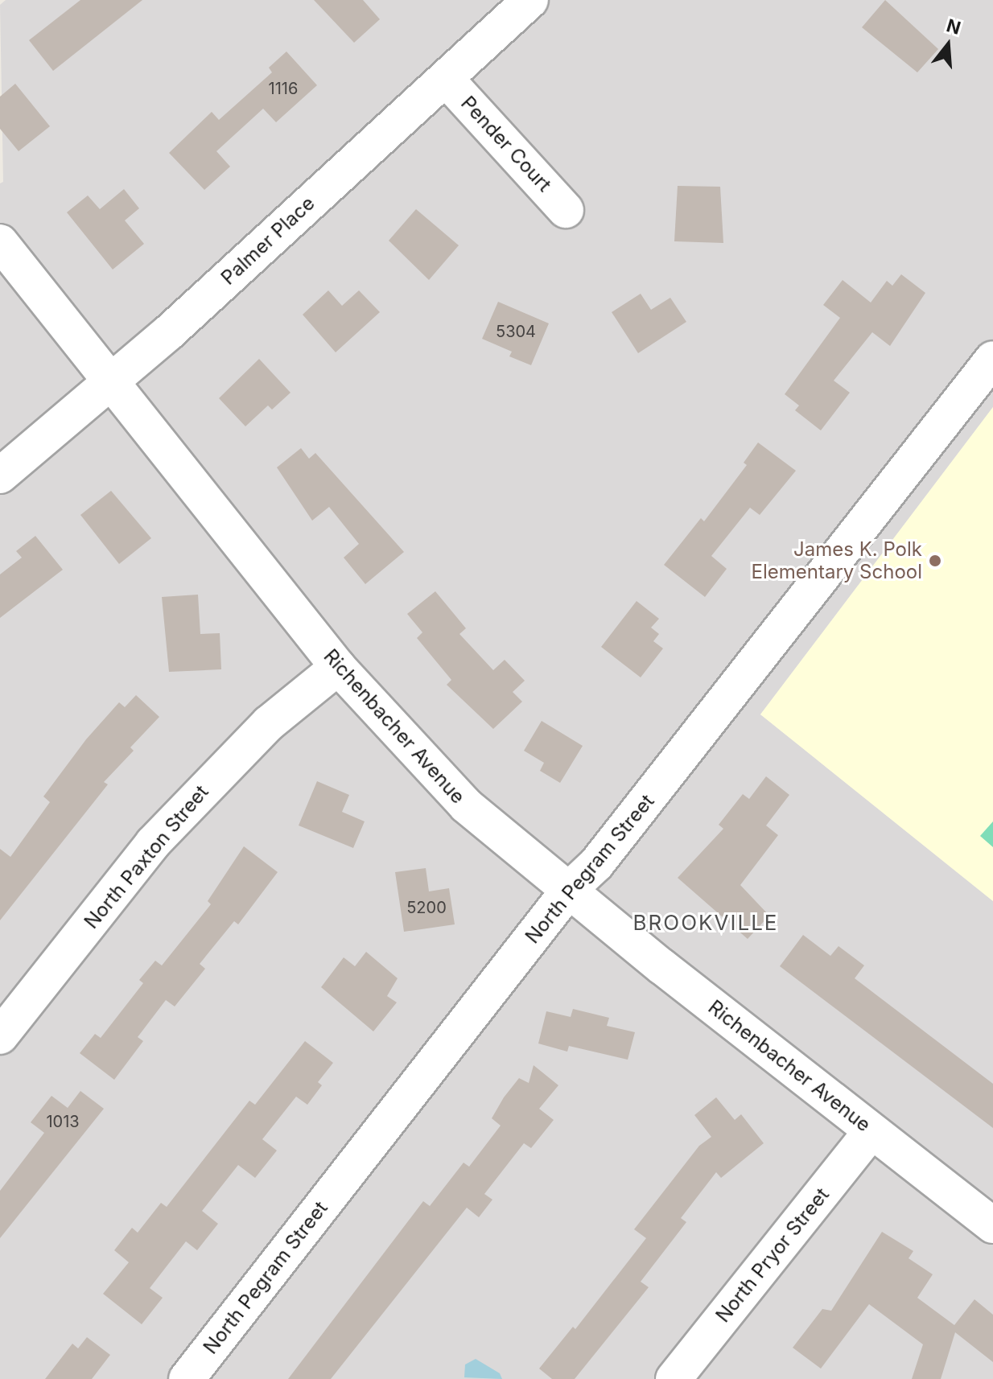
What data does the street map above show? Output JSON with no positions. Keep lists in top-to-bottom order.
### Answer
{
  "streets": {
    "street": [
      "Pender Court",
      "Palmer Place",
      "Richenbacher Avenue",
      "North Paxton Street",
      "North Pegram Street",
      "North Pryor Street"
    ]
  },
  "crossings": [
    ["Pender Court", "Palmer Place"],
    ["Palmer Place", "Richenbacher Avenue"],
    ["Richenbacher Avenue", "North Paxton Street"],
    ["Richenbacher Avenue", "North Pegram Street"],
    ["Richenbacher Avenue", "North Pryor Street"]
  ],
  "districts": ["BROOKVILLE"],
  "places": ["James K. Polk Elementary School"],
  "house_numbers": [
    "1116",
    "5304",
    "5200",
    "1013"
  ],
  "north": "top"
}
